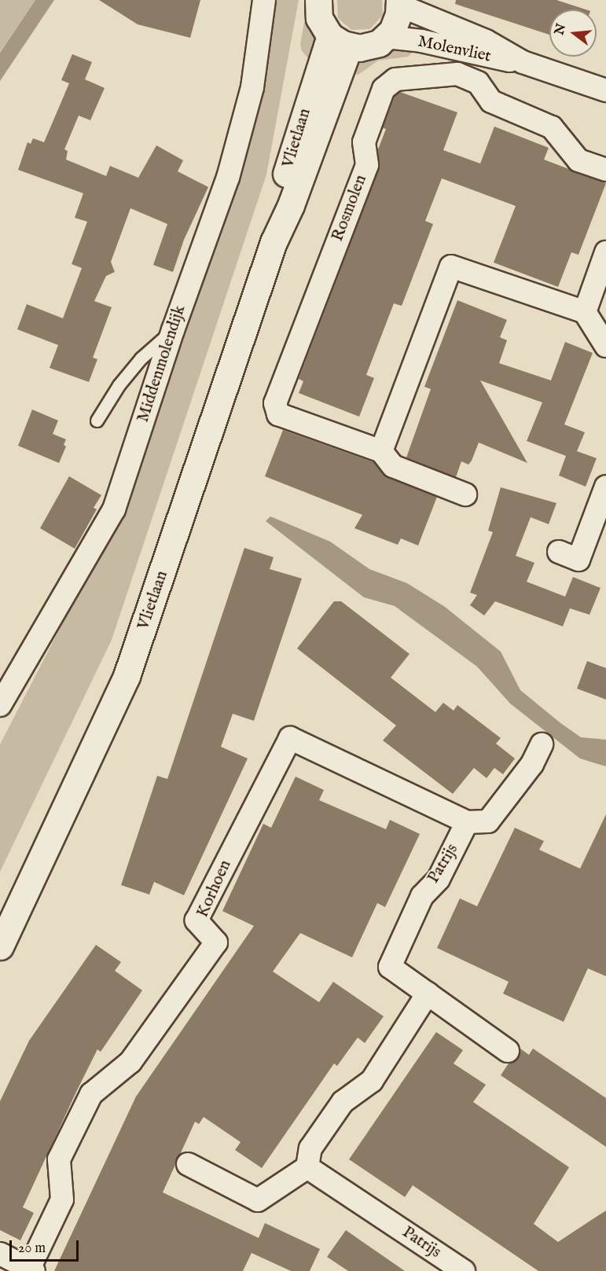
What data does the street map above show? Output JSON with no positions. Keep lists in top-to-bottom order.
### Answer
{
  "streets": {
    "street": [
      "Molenvliet",
      "Vlietlaan",
      "Rosmolen",
      "Middenmolendijk",
      "Patrijs",
      "Korhoen"
    ]
  },
  "crossings": [
    ["Patrijs", "Korhoen"]
  ],
  "scale_bar": "20 m",
  "north": "left"
}
